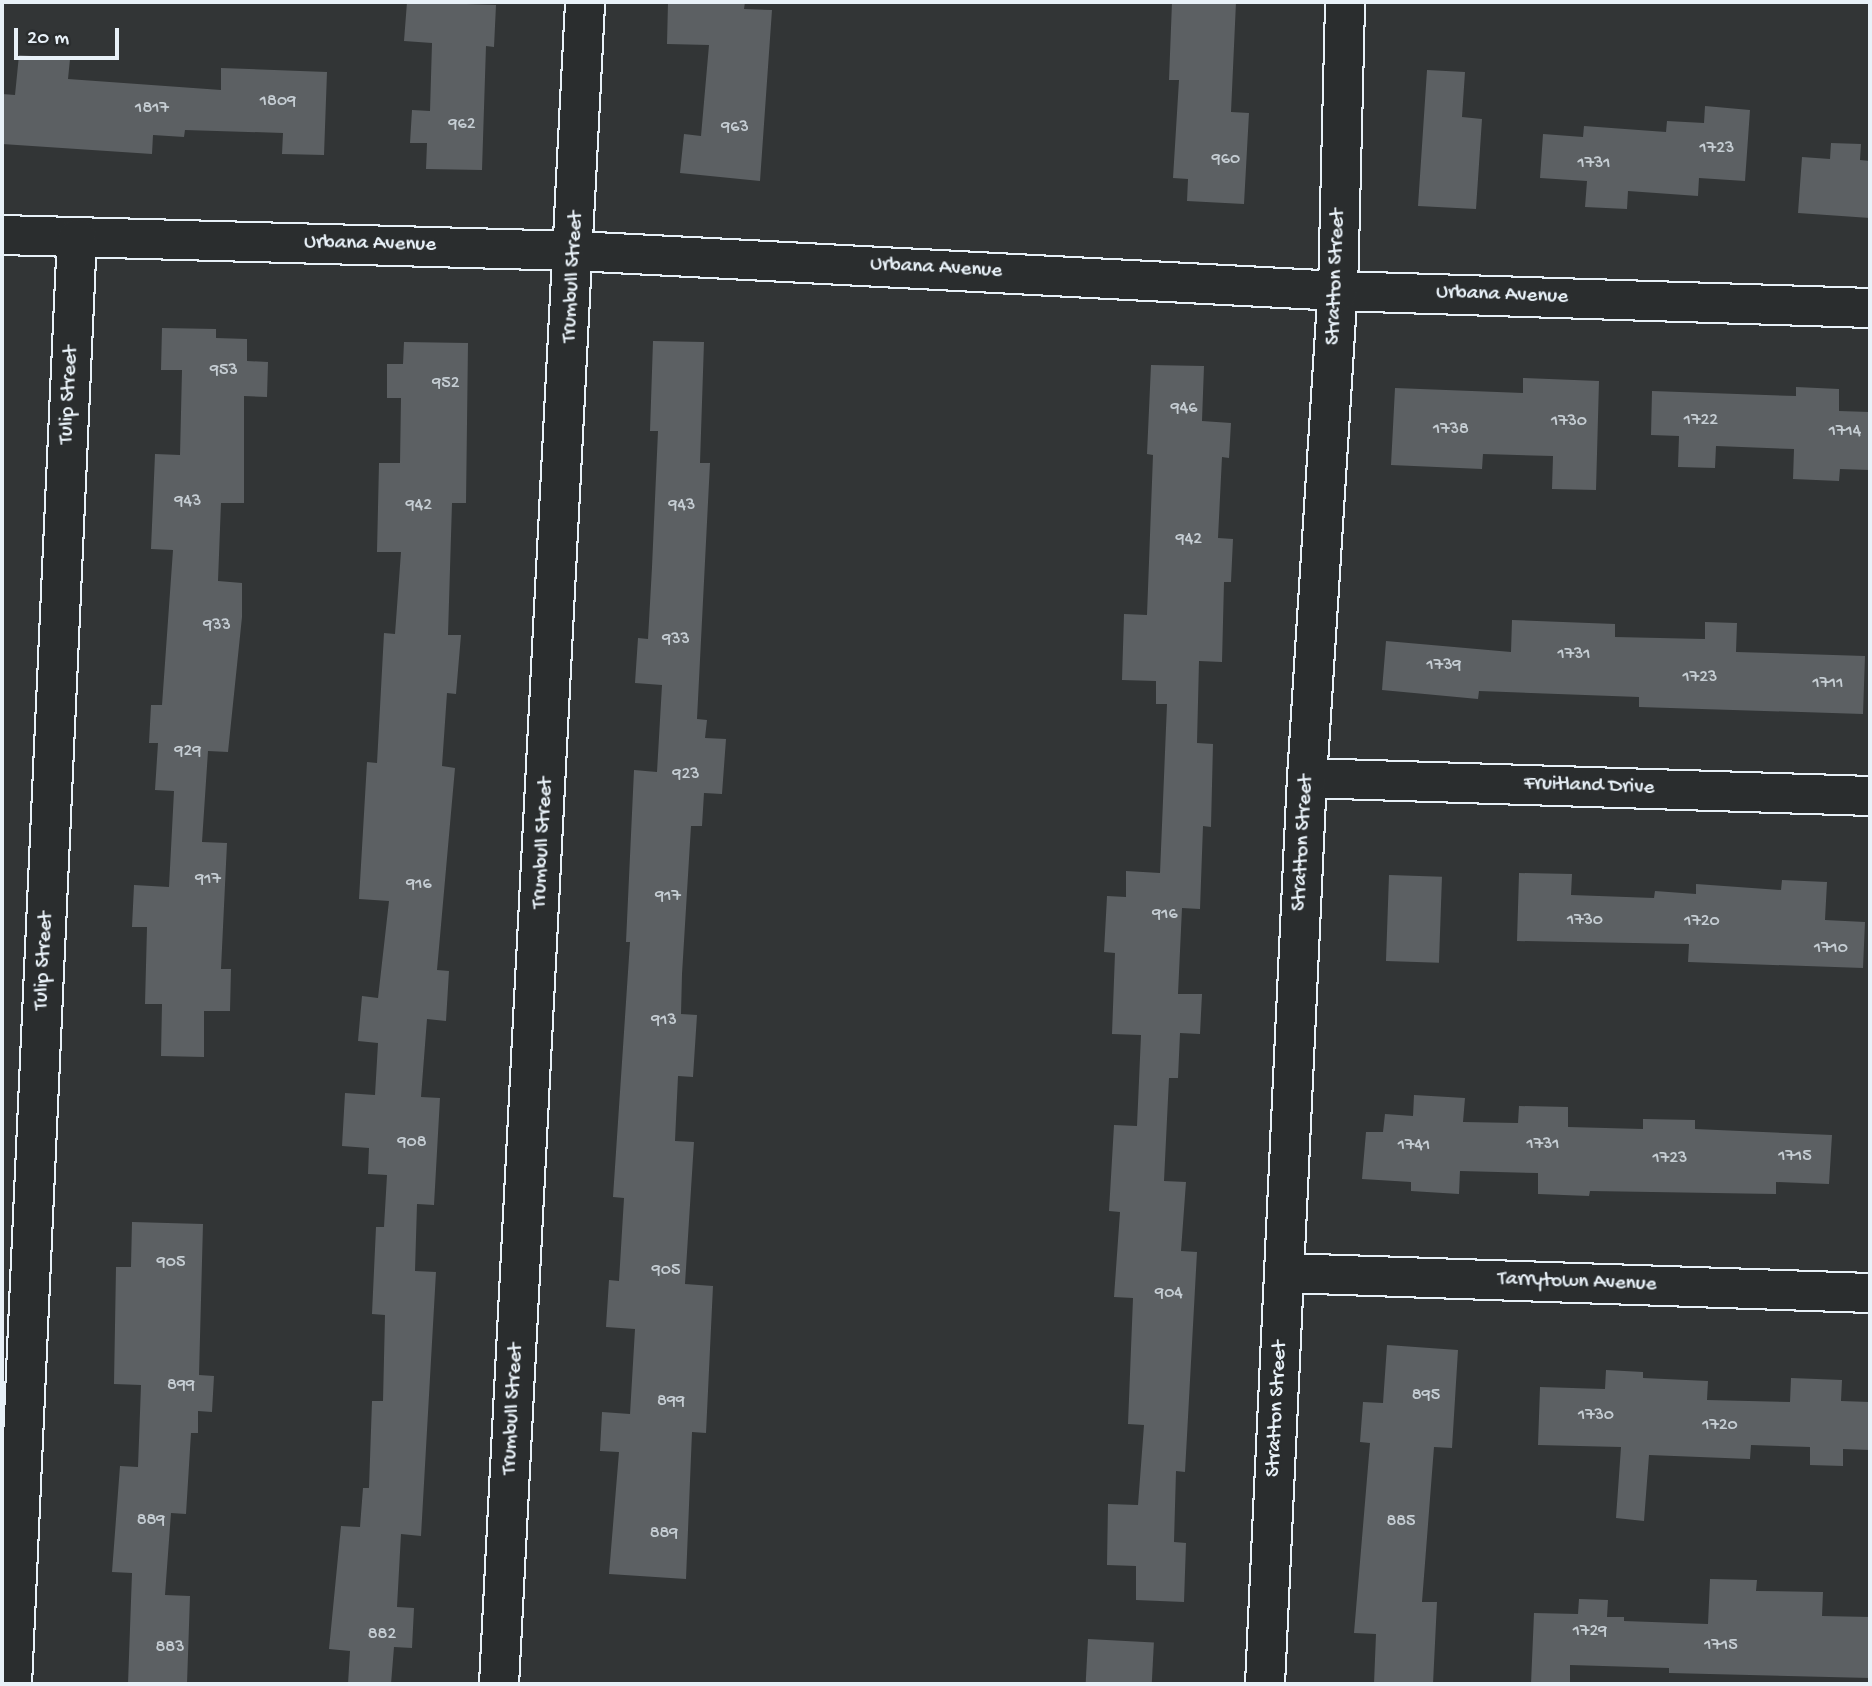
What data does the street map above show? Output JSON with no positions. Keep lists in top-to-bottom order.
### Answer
{
  "streets": {
    "street": [
      "Urbana Avenue",
      "Trumbull Street",
      "Stratton Street",
      "Tulip Street",
      "Fruitland Drive",
      "Tarrytown Avenue"
    ]
  },
  "crossings": [
    ["Urbana Avenue", "Trumbull Street"],
    ["Urbana Avenue", "Stratton Street"],
    ["Urbana Avenue", "Tulip Street"],
    ["Stratton Street", "Fruitland Drive"],
    ["Stratton Street", "Tarrytown Avenue"]
  ],
  "house_numbers": [
    "1809",
    "1817",
    "962",
    "963",
    "1723",
    "960",
    "1731",
    "953",
    "952",
    "946",
    "1722",
    "1730",
    "1738",
    "1714",
    "943",
    "942",
    "943",
    "942",
    "933",
    "933",
    "1731",
    "1739",
    "1723",
    "1711",
    "929",
    "923",
    "917",
    "916",
    "917",
    "916",
    "1730",
    "1720",
    "1710",
    "913",
    "908",
    "1731",
    "1741",
    "1715",
    "1723",
    "905",
    "905",
    "904",
    "899",
    "895",
    "899",
    "1730",
    "1720",
    "889",
    "885",
    "889",
    "1729",
    "882",
    "1715",
    "883"
  ],
  "scale_bar": "20 m"
}
